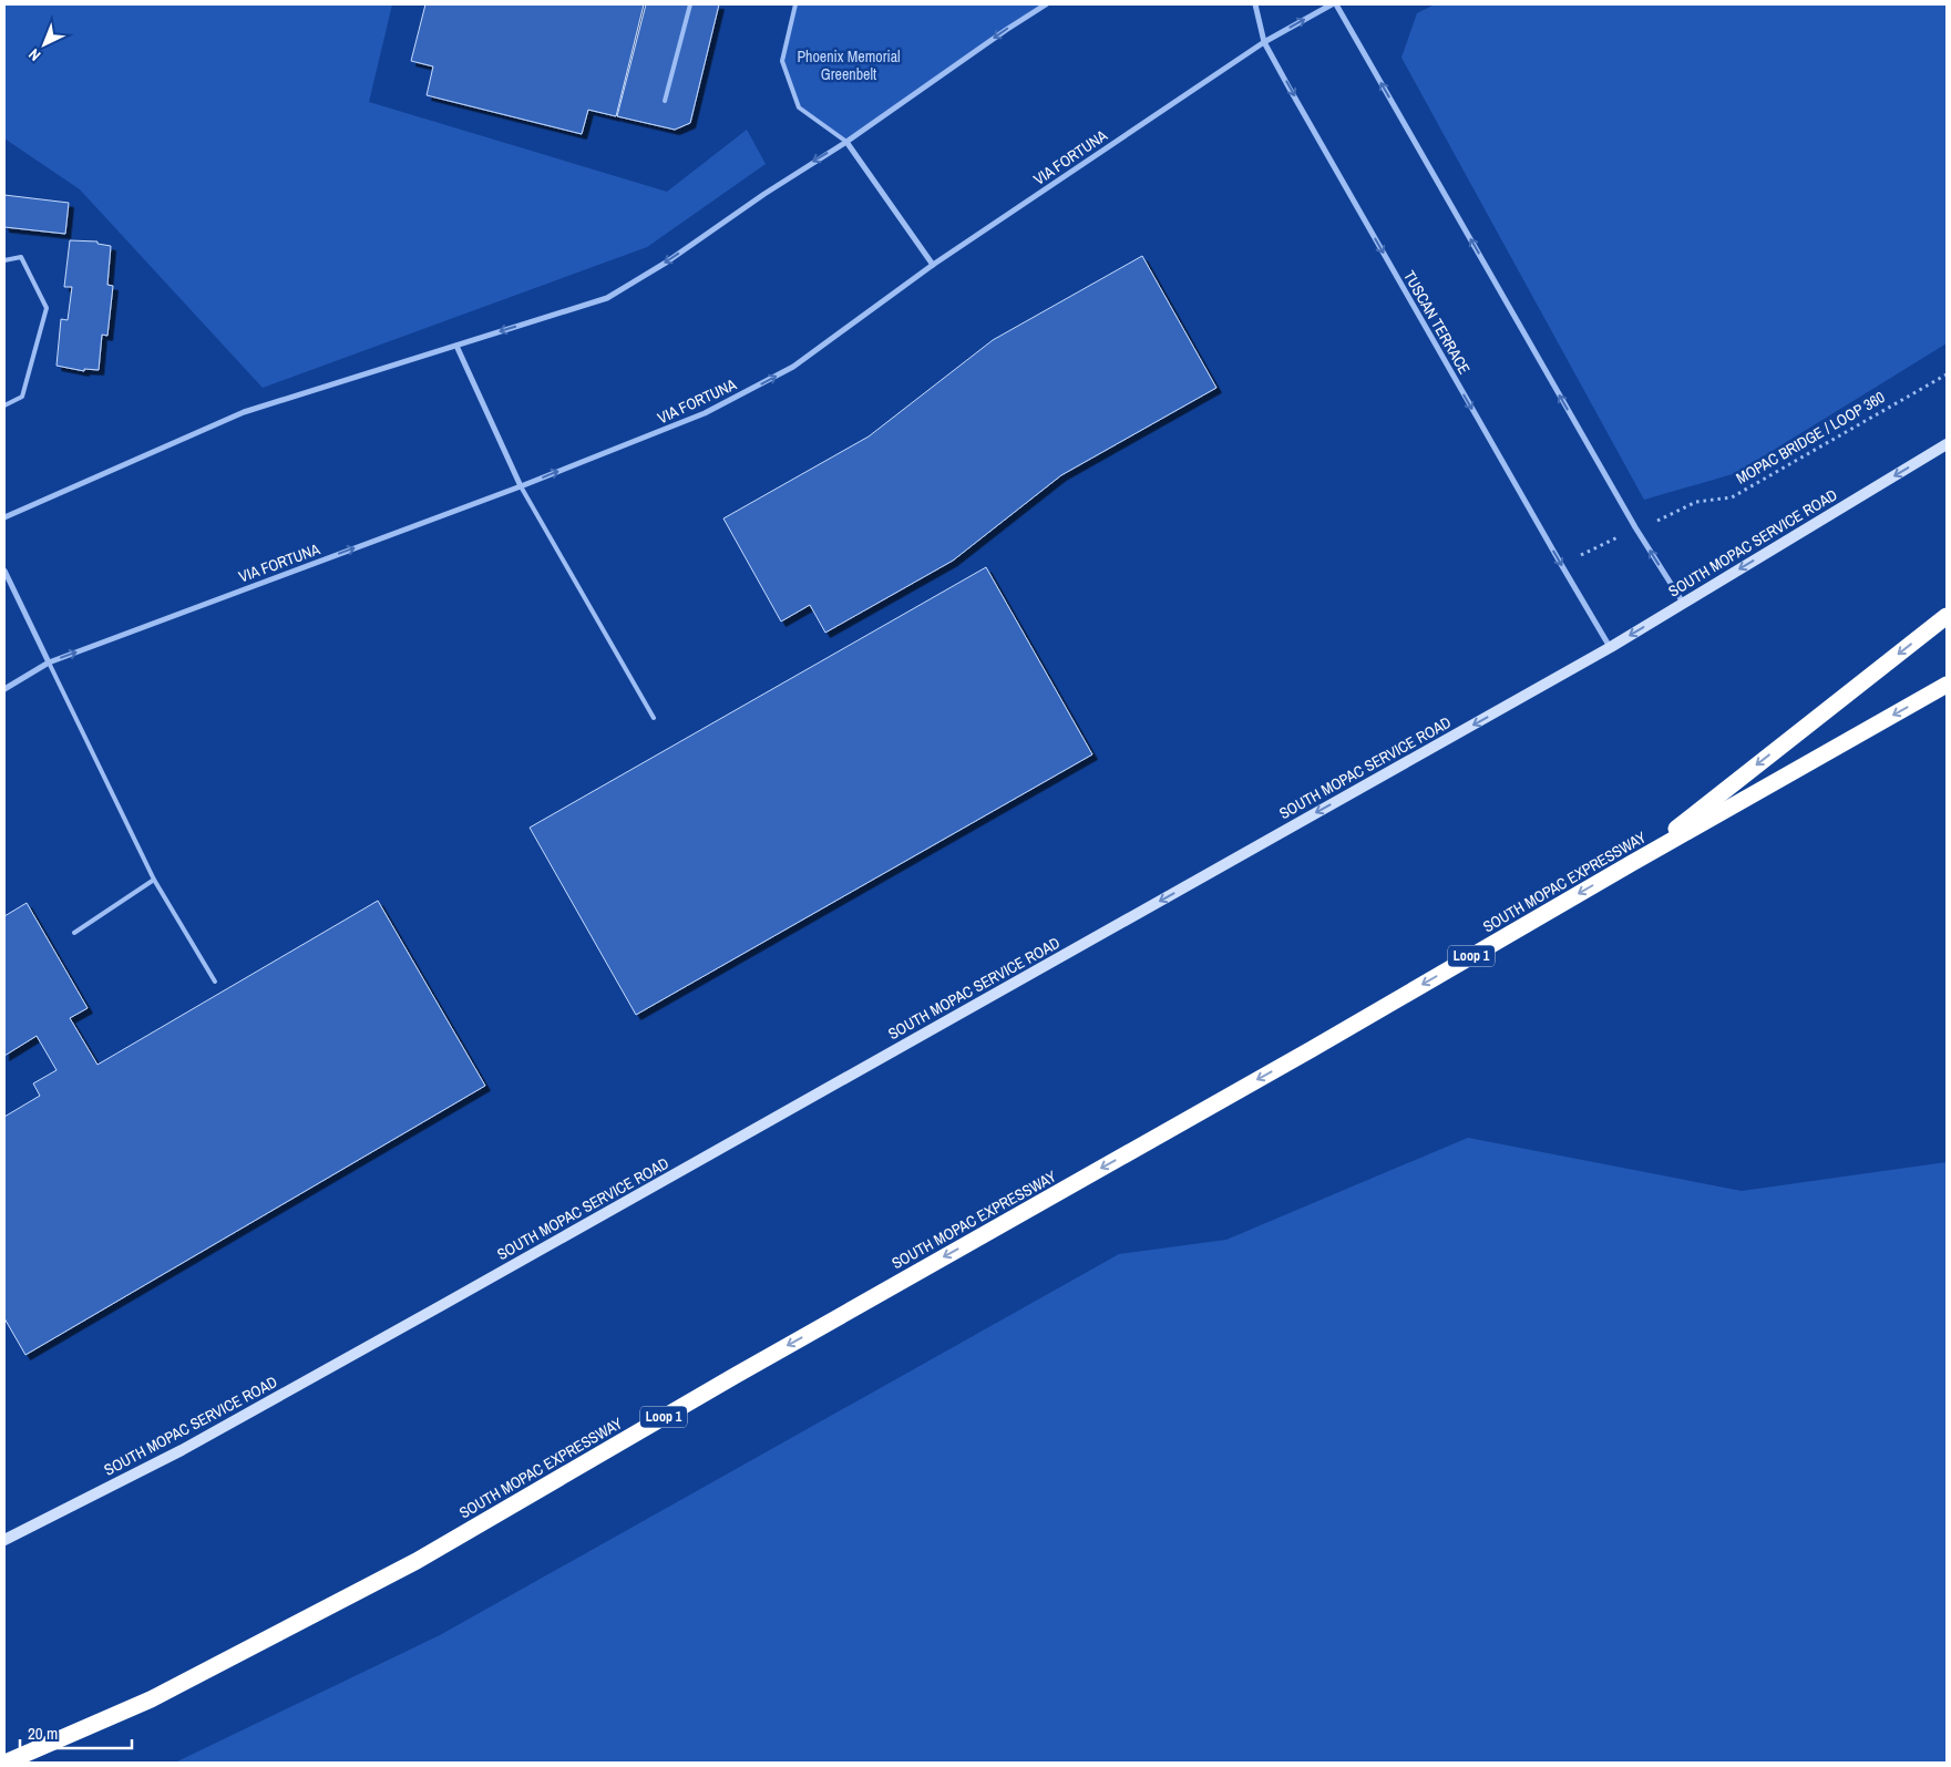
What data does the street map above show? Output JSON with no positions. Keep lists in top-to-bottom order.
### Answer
{
  "streets": {
    "highway": ["SOUTH MOPAC EXPRESSWAY", "Loop 1"],
    "main road": ["SOUTH MOPAC SERVICE ROAD"],
    "street": ["VIA FORTUNA", "TUSCAN TERRACE"],
    "path": ["MOPAC BRIDGE / LOOP 360"]
  },
  "crossings": [
    ["VIA FORTUNA", "TUSCAN TERRACE"],
    ["TUSCAN TERRACE", "SOUTH MOPAC SERVICE ROAD"]
  ],
  "one_way": [
    "VIA FORTUNA",
    "TUSCAN TERRACE",
    "SOUTH MOPAC SERVICE ROAD",
    "SOUTH MOPAC EXPRESSWAY"
  ],
  "parks": ["Phoenix Memorial Greenbelt"],
  "scale_bar": "20 m",
  "north": "bottom left"
}
